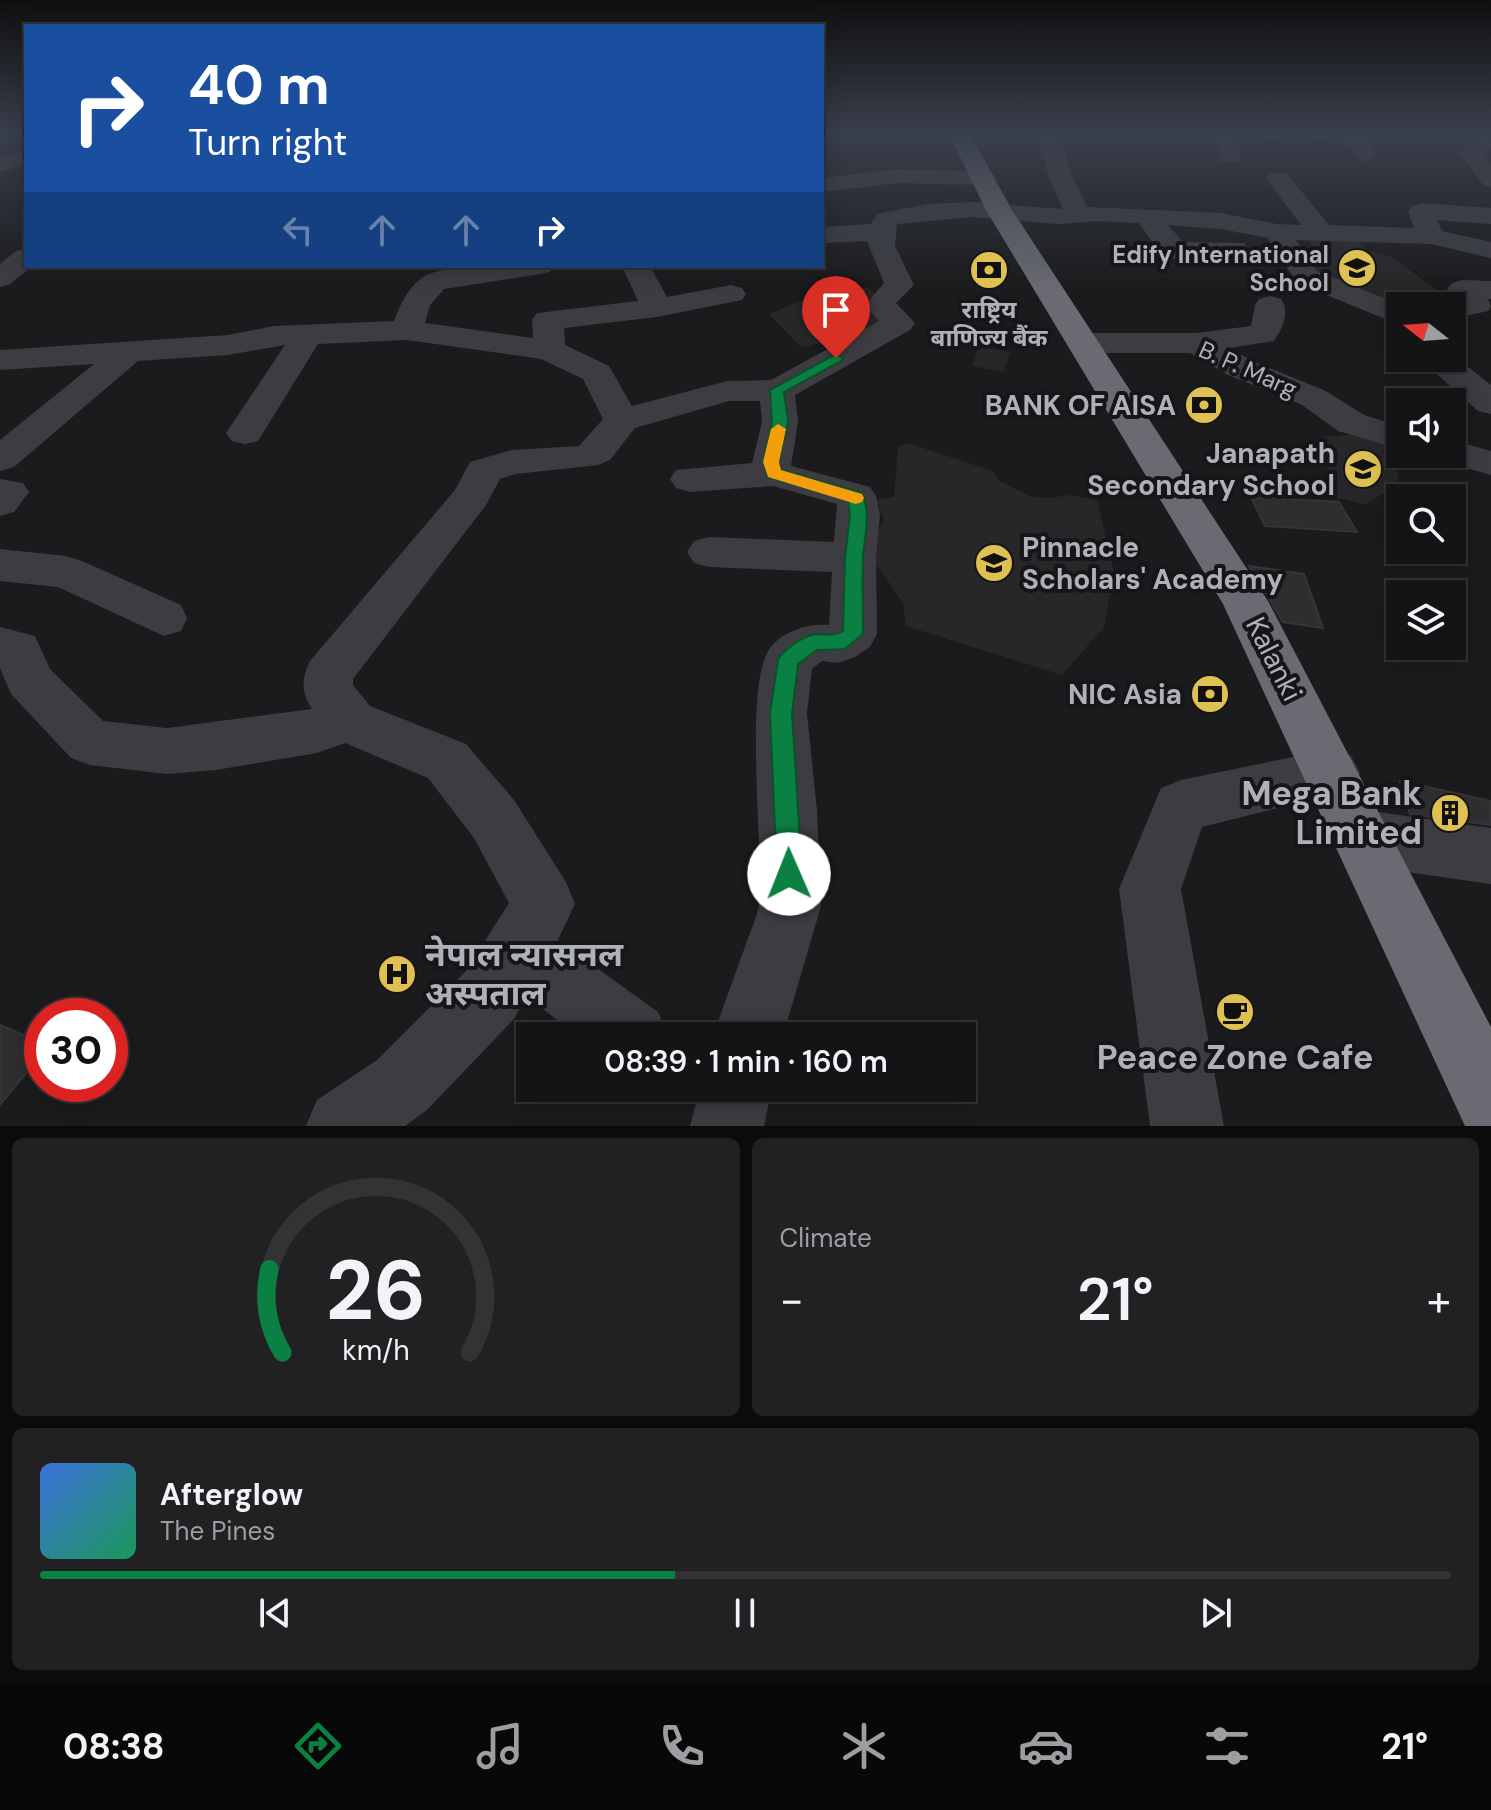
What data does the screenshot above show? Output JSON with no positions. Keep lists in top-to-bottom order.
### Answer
{
  "streets": {
    "highway": ["Kalanki"],
    "street": ["B. P. Marg"]
  },
  "crossings": [
    ["B. P. Marg", "Kalanki"]
  ],
  "places": {
    "school or university": ["Edify International School", "Janapath Secondary School", "Pinnacle Scholars' Academy"],
    "bank": ["राष्ट्रिय बाणिज्य बैंक", "BANK OF AISA", "NIC Asia"],
    "building": ["Mega Bank Limited"],
    "hospital": ["नेपाल न्यासनल अस्पताल"],
    "cafe": ["Peace Zone Cafe"]
  },
  "north": "left",
  "page": {
    "turn": ["40 m", "Turn right"],
    "limit": "30",
    "trip": "08:39 · 1 min · 160 m",
    "tile": "Climate",
    "heat": ["−", "21°", "+"],
    "song": ["Afterglow", "The Pines"],
    "tabs": ["08:38", "21°"],
    "gauge": ["26", "km/h"]
  }
}
